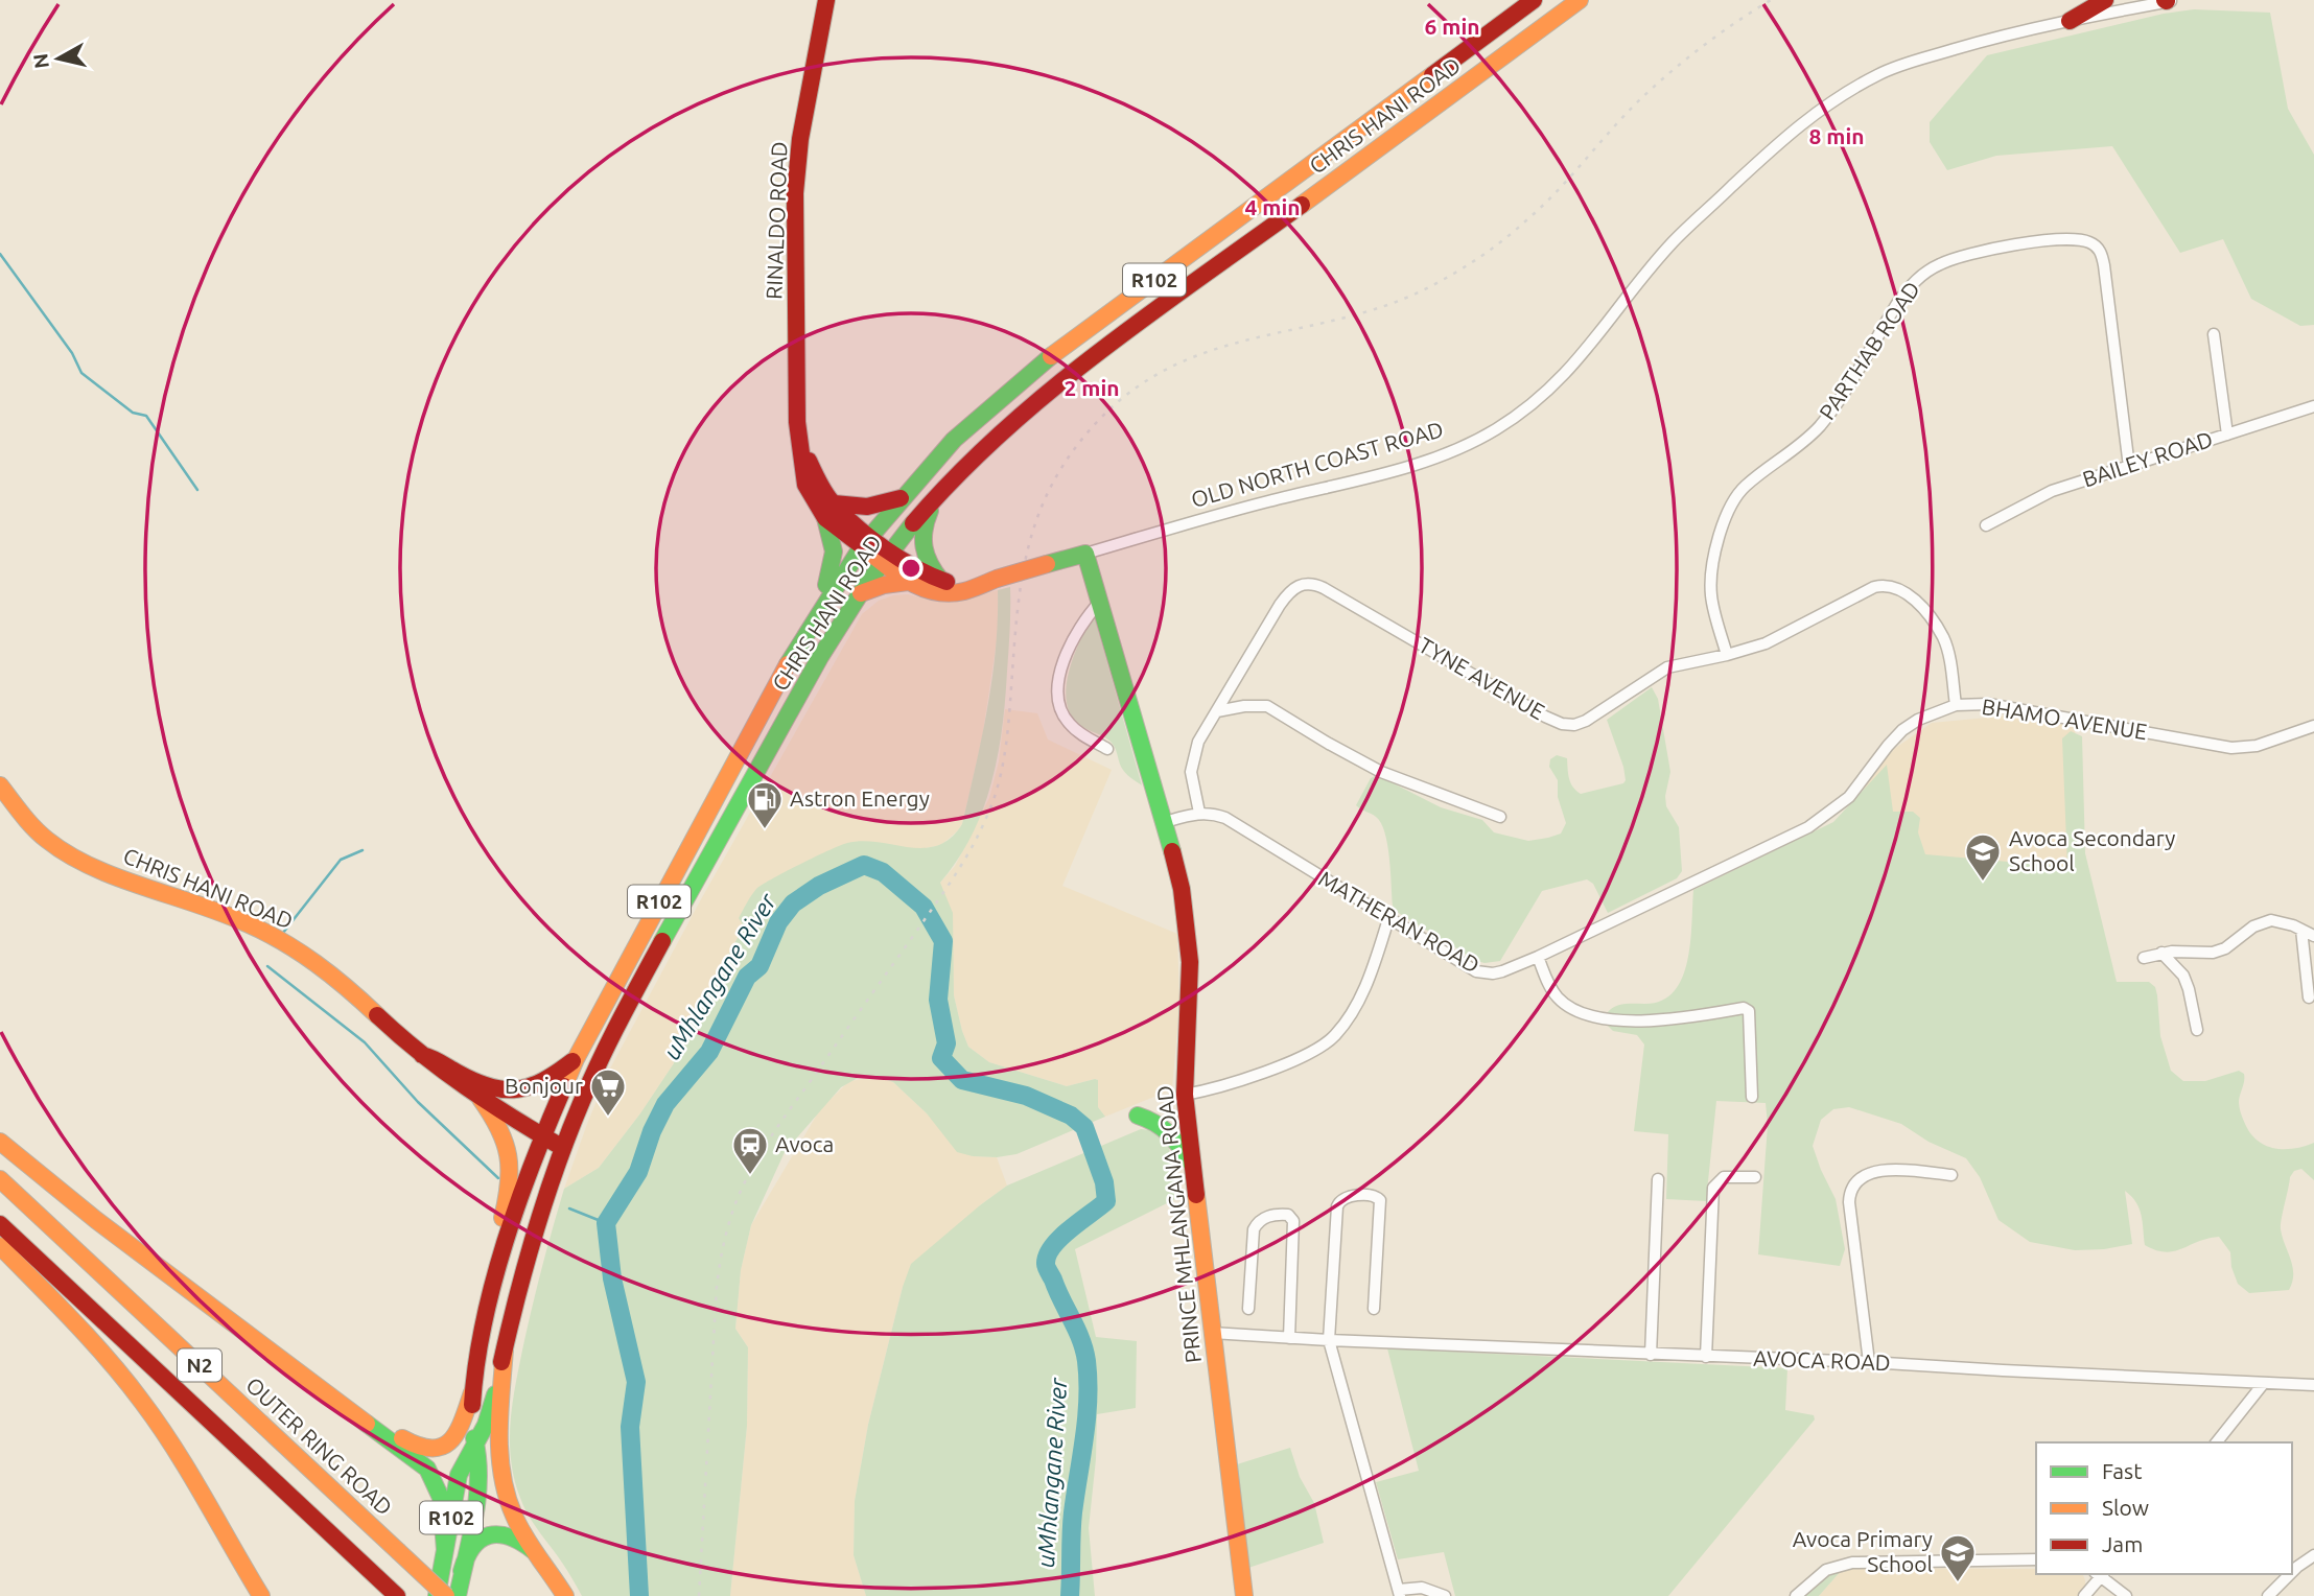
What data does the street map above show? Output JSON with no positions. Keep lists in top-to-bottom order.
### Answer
{
  "streets": {
    "main road": [
      "CHRIS HANI ROAD",
      "RINALDO ROAD",
      "R102",
      "OLD NORTH COAST ROAD",
      "PRINCE MHLANGANA ROAD",
      "N2",
      "OUTER RING ROAD"
    ],
    "street": [
      "PARTHAB ROAD",
      "BAILEY ROAD",
      "TYNE AVENUE",
      "BHAMO AVENUE",
      "MATHERAN ROAD",
      "AVOCA ROAD"
    ]
  },
  "crossings": [
    ["CHRIS HANI ROAD", "RINALDO ROAD"],
    ["CHRIS HANI ROAD", "R102"],
    ["CHRIS HANI ROAD", "OLD NORTH COAST ROAD"],
    ["RINALDO ROAD", "OLD NORTH COAST ROAD"],
    ["PARTHAB ROAD", "BAILEY ROAD"],
    ["PARTHAB ROAD", "TYNE AVENUE"],
    ["OLD NORTH COAST ROAD", "PRINCE MHLANGANA ROAD"],
    ["TYNE AVENUE", "BHAMO AVENUE"],
    ["TYNE AVENUE", "MATHERAN ROAD"],
    ["BHAMO AVENUE", "MATHERAN ROAD"],
    ["PRINCE MHLANGANA ROAD", "AVOCA ROAD"]
  ],
  "water": ["uMhlangane River"],
  "places": {
    "fuel station": ["Astron Energy"],
    "school or university": ["Avoca Secondary School", "Avoca Primary School"],
    "supermarket": ["Bonjour"],
    "station": ["Avoca"]
  },
  "legend": ["Fast", "Slow", "Jam"],
  "north": "left",
  "rings": [
    "6 min",
    "8 min",
    "4 min",
    "2 min"
  ]
}
